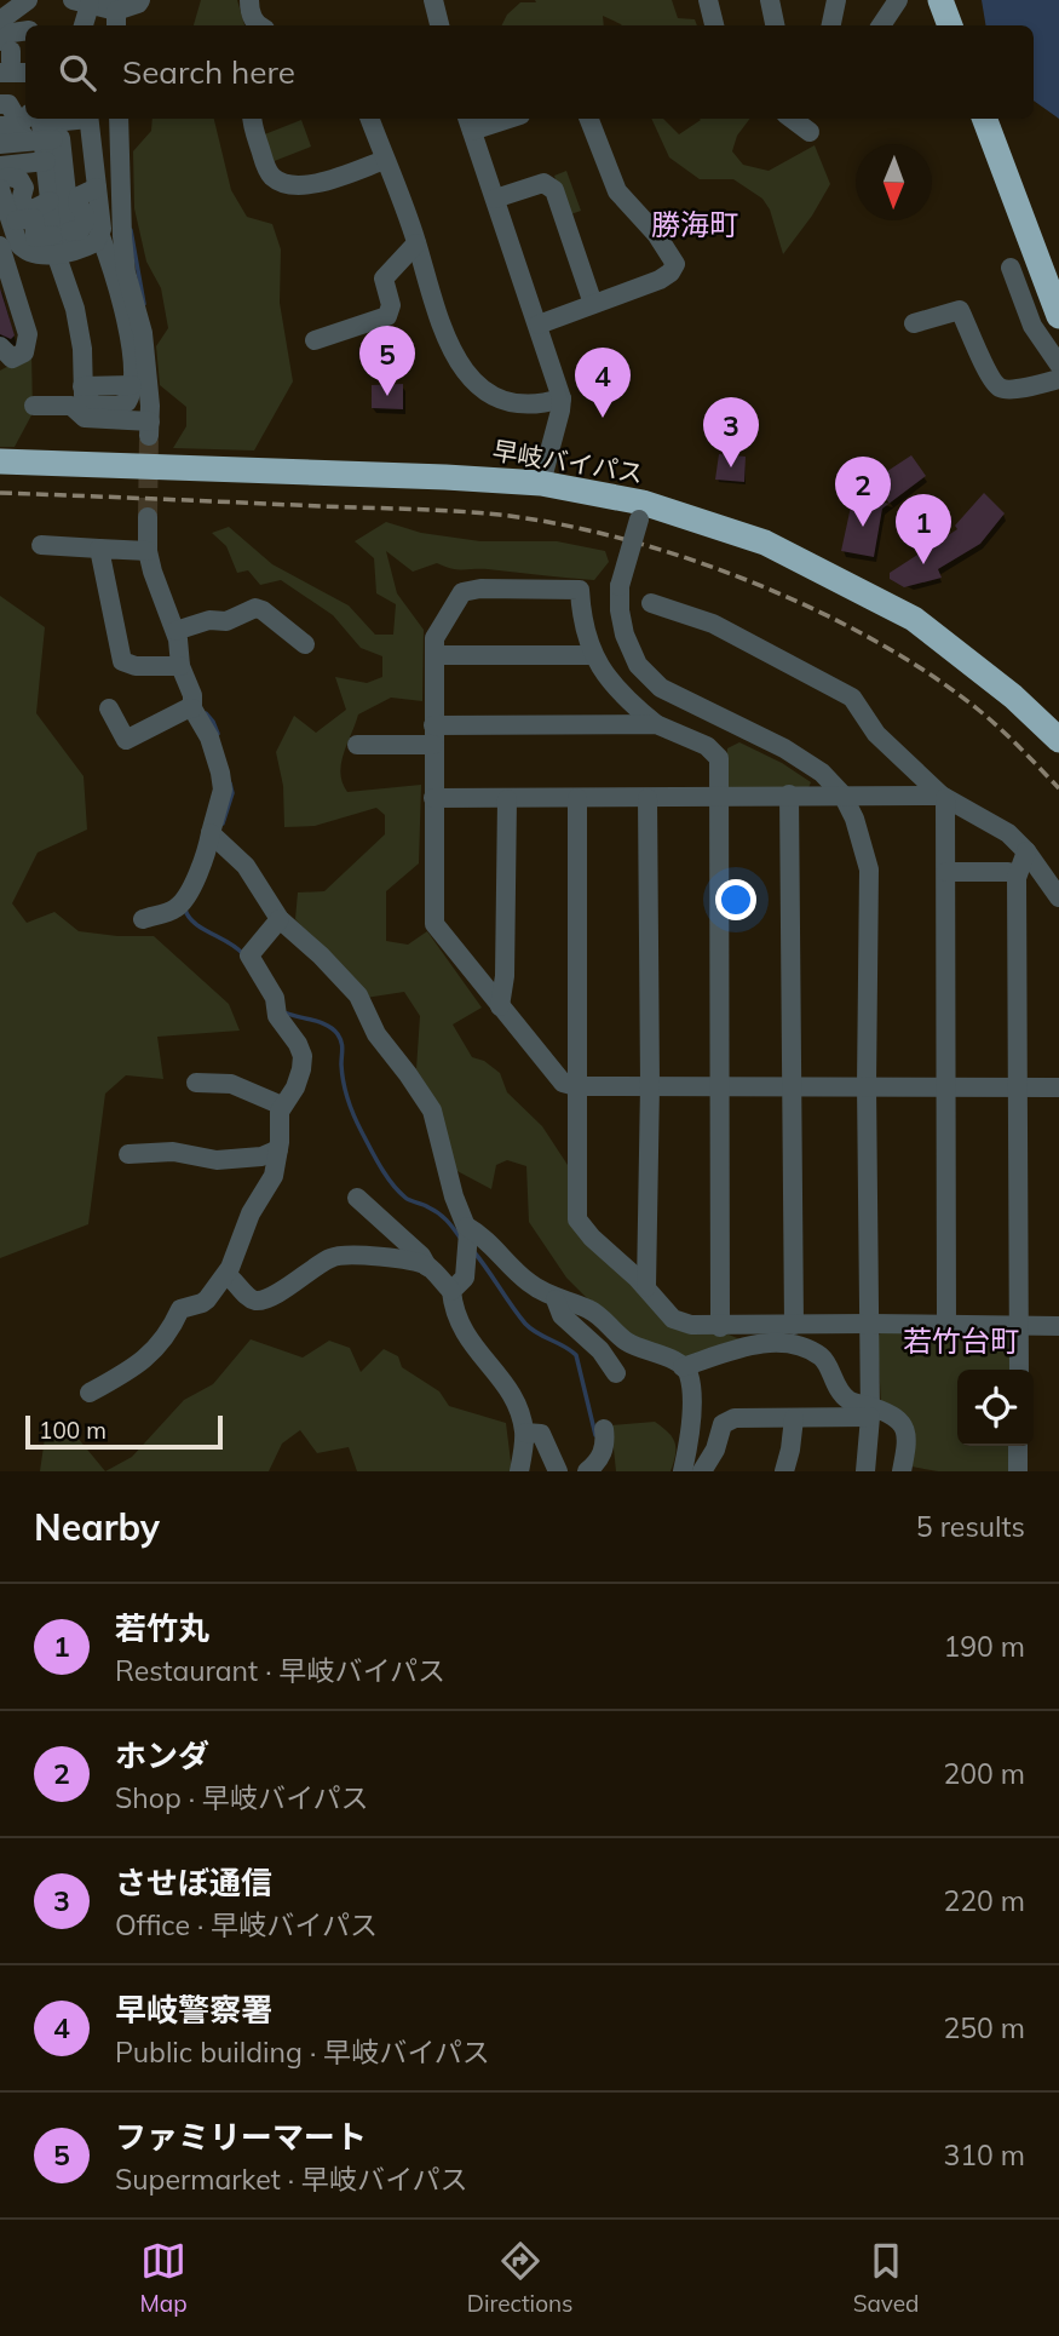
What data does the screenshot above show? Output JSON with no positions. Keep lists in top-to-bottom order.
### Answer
{
  "streets": {
    "highway": ["早岐バイパス"]
  },
  "districts": ["勝海町", "若竹台町"],
  "scale_bar": "100 m",
  "north": "bottom",
  "page": {
    "search": "Search here",
    "pins": [
      "5",
      "4",
      "3",
      "2",
      "1"
    ],
    "scale": "100 m",
    "heading": ["Nearby", "5 results"],
    "list": [
      {
        "mark": "1",
        "name": "若竹丸",
        "note": "Restaurant · 早岐バイパス",
        "value": "190 m"
      },
      {
        "mark": "2",
        "name": "ホンダ",
        "note": "Shop · 早岐バイパス",
        "value": "200 m"
      },
      {
        "mark": "3",
        "name": "させぼ通信",
        "note": "Office · 早岐バイパス",
        "value": "220 m"
      },
      {
        "mark": "4",
        "name": "早岐警察署",
        "note": "Public building · 早岐バイパス",
        "value": "250 m"
      },
      {
        "mark": "5",
        "name": "ファミリーマート",
        "note": "Supermarket · 早岐バイパス",
        "value": "310 m"
      }
    ],
    "nav": ["Map", "Directions", "Saved"]
  }
}
